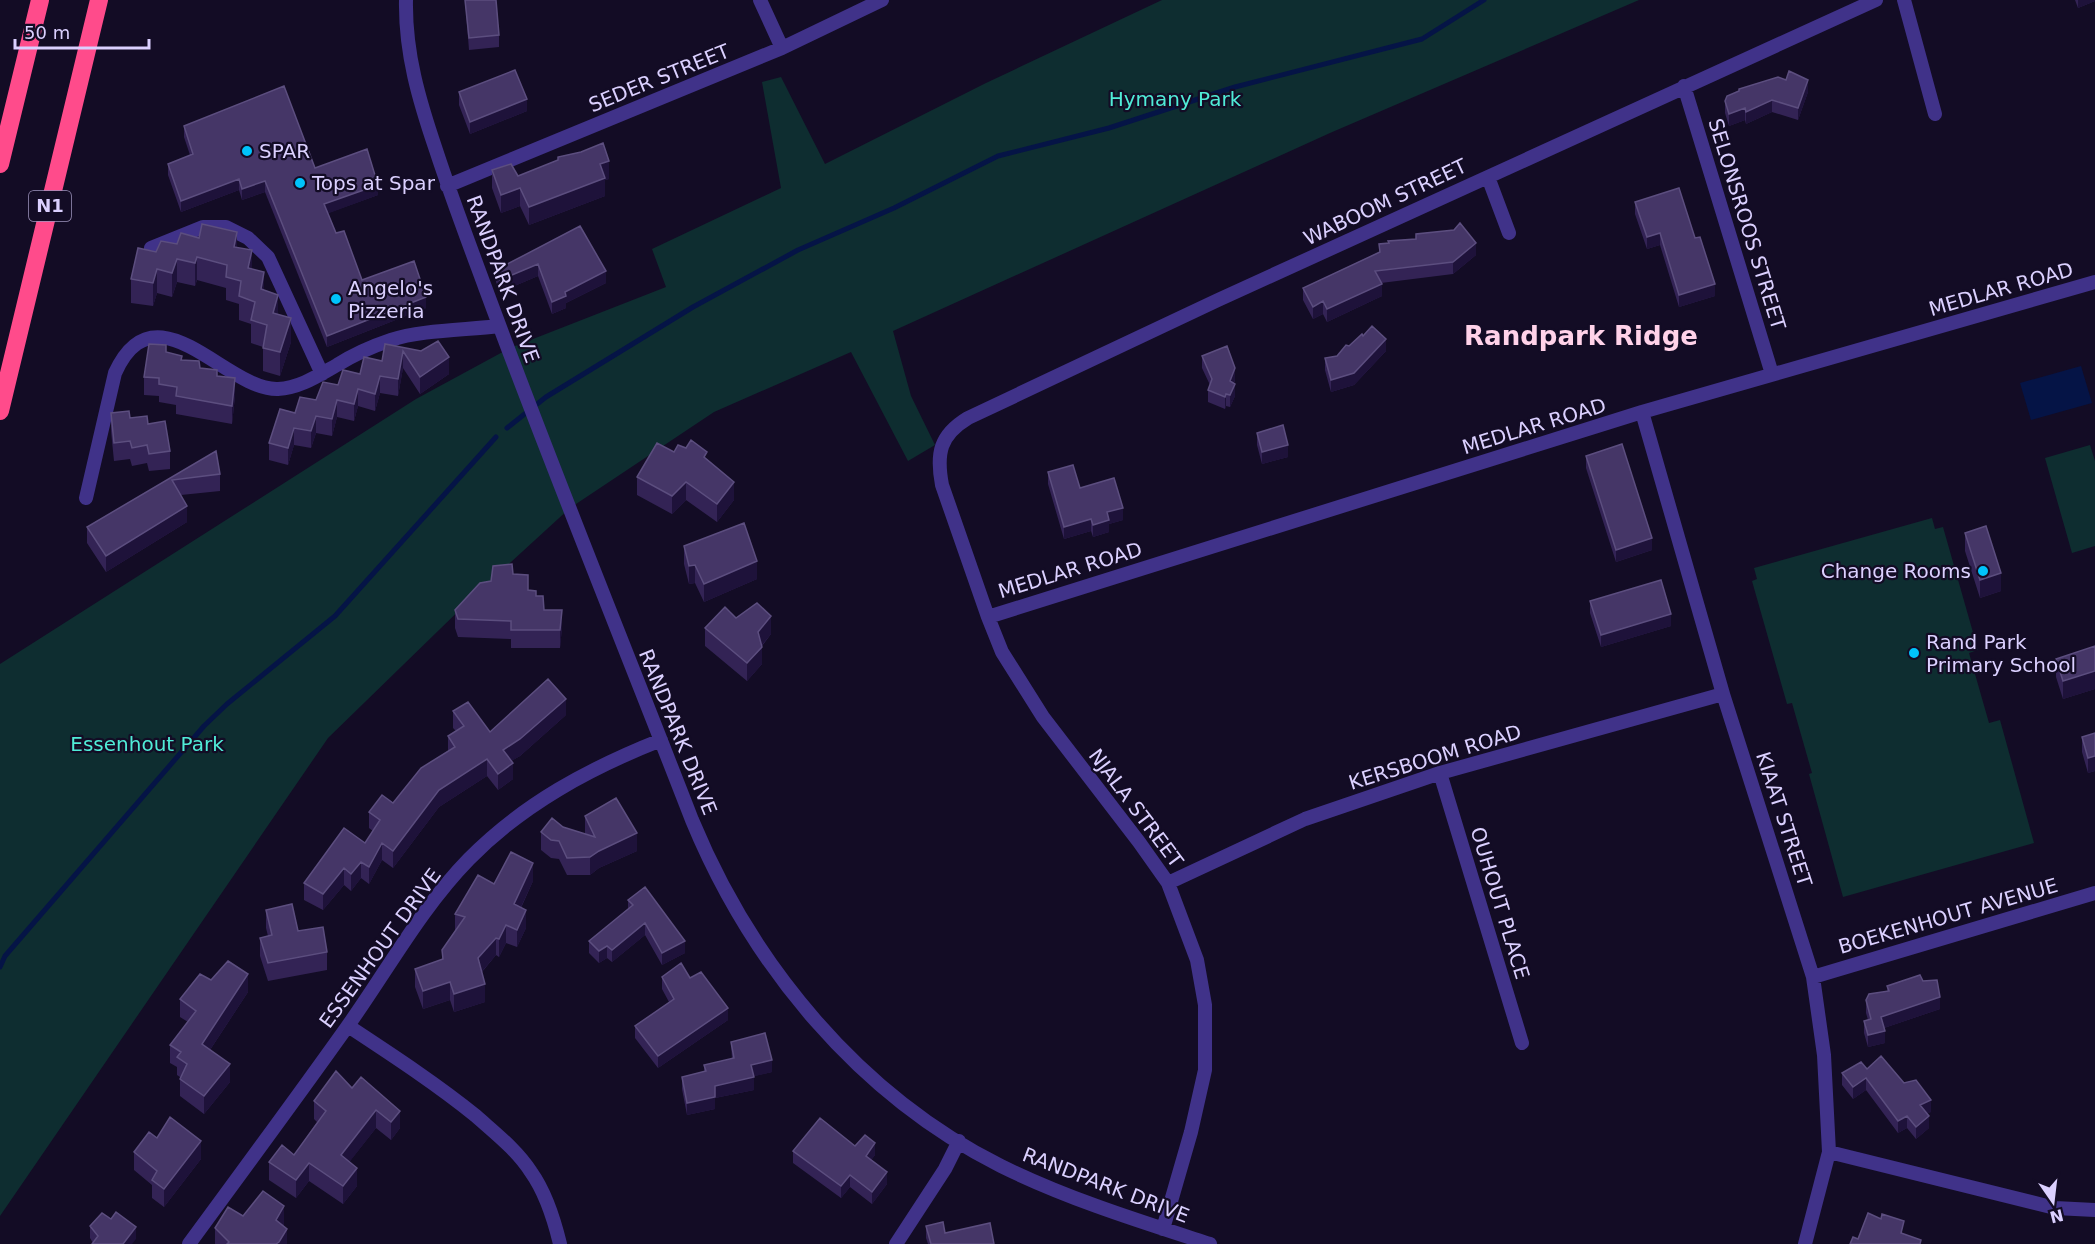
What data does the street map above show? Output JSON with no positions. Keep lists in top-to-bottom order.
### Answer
{
  "streets": {
    "highway": ["N1"],
    "street": [
      "SEDER STREET",
      "WABOOM STREET",
      "SELONSROOS STREET",
      "RANDPARK DRIVE",
      "MEDLAR ROAD",
      "KERSBOOM ROAD",
      "NJALA STREET",
      "KIAAT STREET",
      "OUHOUT PLACE",
      "BOEKENHOUT AVENUE",
      "ESSENHOUT DRIVE"
    ]
  },
  "crossings": [
    ["SEDER STREET", "RANDPARK DRIVE"],
    ["WABOOM STREET", "SELONSROOS STREET"],
    ["WABOOM STREET", "NJALA STREET"],
    ["SELONSROOS STREET", "MEDLAR ROAD"],
    ["RANDPARK DRIVE", "NJALA STREET"],
    ["RANDPARK DRIVE", "ESSENHOUT DRIVE"],
    ["MEDLAR ROAD", "NJALA STREET"],
    ["MEDLAR ROAD", "KIAAT STREET"],
    ["KERSBOOM ROAD", "NJALA STREET"],
    ["KERSBOOM ROAD", "KIAAT STREET"],
    ["KERSBOOM ROAD", "OUHOUT PLACE"],
    ["KIAAT STREET", "BOEKENHOUT AVENUE"]
  ],
  "districts": ["Randpark Ridge"],
  "parks": ["Hymany Park", "Essenhout Park"],
  "places": [
    "SPAR",
    "Tops at Spar",
    "Angelo's Pizzeria",
    "Change Rooms",
    "Rand Park Primary School"
  ],
  "scale_bar": "50 m",
  "north": "bottom"
}
